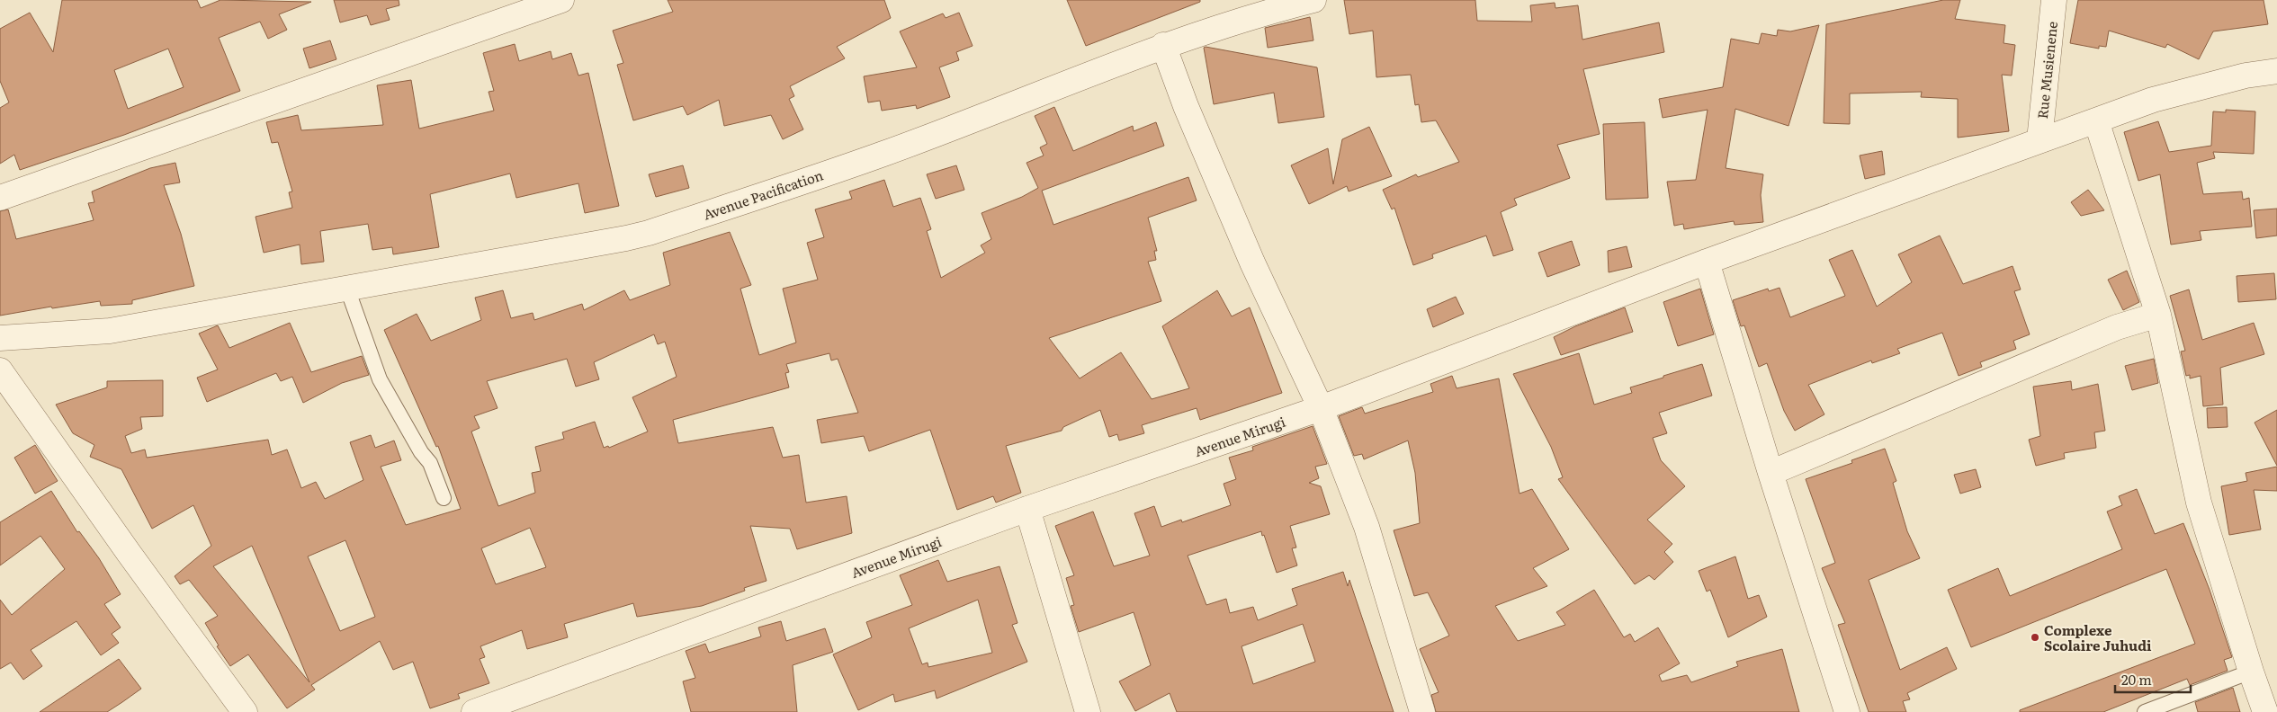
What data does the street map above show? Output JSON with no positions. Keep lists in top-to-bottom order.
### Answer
{
  "streets": {
    "street": ["Rue Musienene", "Avenue Pacification", "Avenue Mirugi"]
  },
  "crossings": [
    ["Rue Musienene", "Avenue Mirugi"]
  ],
  "places": ["Complexe Scolaire Juhudi"],
  "scale_bar": "20 m"
}
